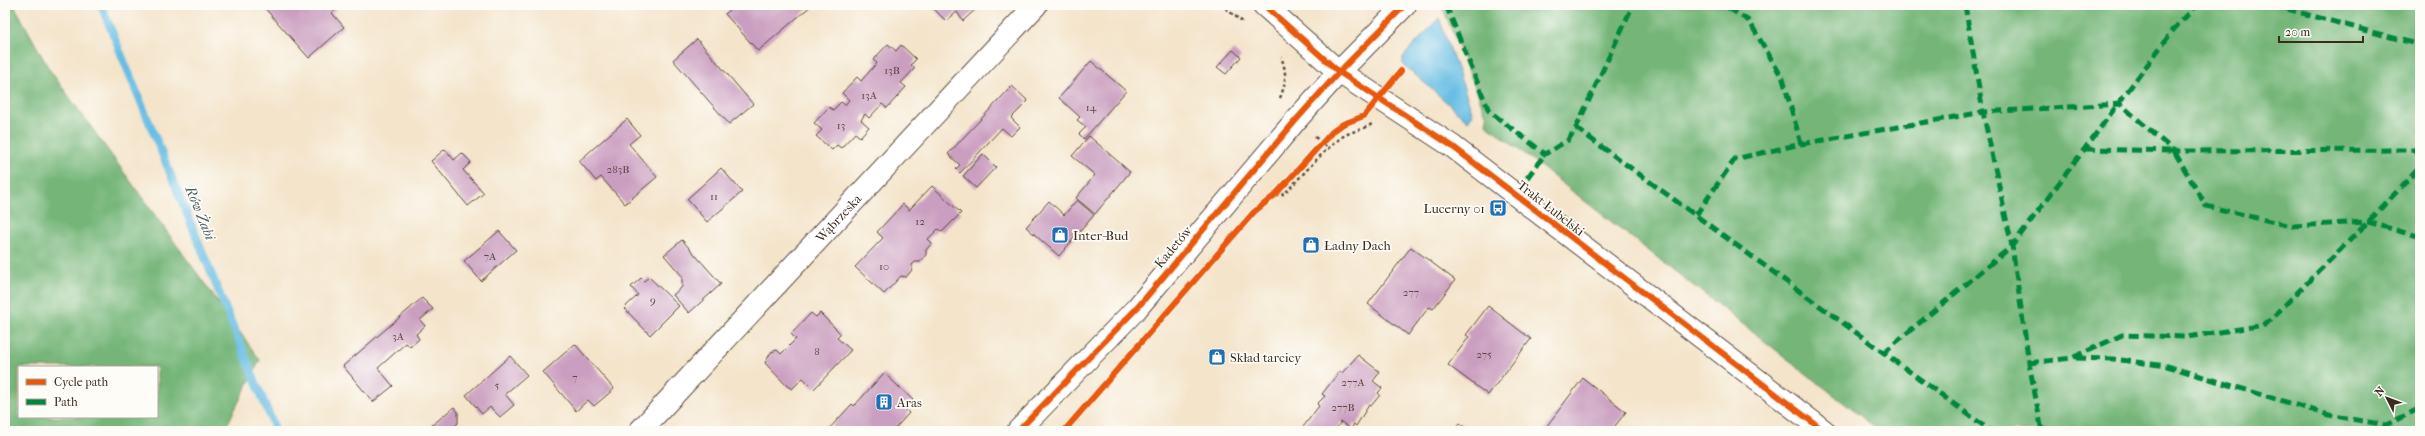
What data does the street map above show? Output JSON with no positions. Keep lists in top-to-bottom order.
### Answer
{
  "streets": {
    "street": ["Trakt Lubelski", "Wąbrzeska", "Kadetów"]
  },
  "crossings": [
    ["Trakt Lubelski", "Kadetów"]
  ],
  "water": ["Rów Żabi"],
  "places": {
    "bus stop": ["Lucerny 01"],
    "shop": ["Inter-Bud", "Ładny Dach", "Skład tarcicy"],
    "building": ["Aras"]
  },
  "house_numbers": [
    "13B",
    "13A",
    "14",
    "13",
    "283B",
    "11",
    "12",
    "7A",
    "10",
    "277",
    "9",
    "3A",
    "8",
    "275",
    "7",
    "277A",
    "5",
    "277B"
  ],
  "legend": ["Cycle path", "Path"],
  "scale_bar": "20 m",
  "north": "top left"
}
